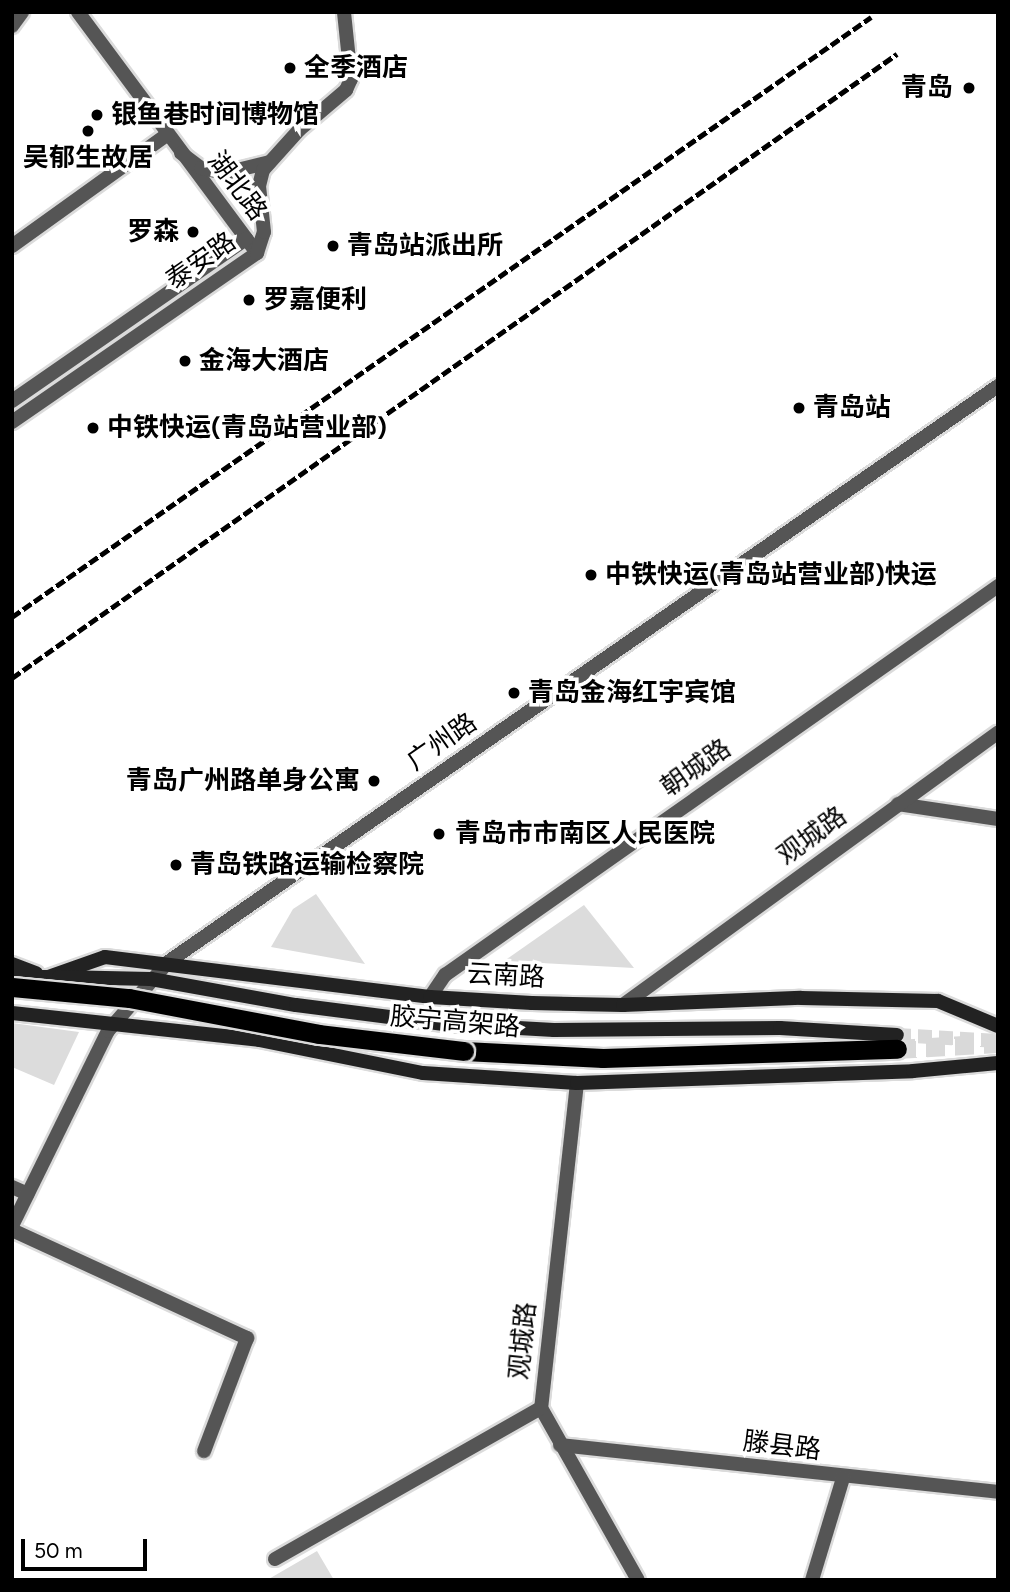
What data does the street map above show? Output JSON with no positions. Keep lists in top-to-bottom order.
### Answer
{
  "streets": {
    "highway": ["胶宁高架路"],
    "main road": ["云南路"],
    "street": [
      "湖北路",
      "泰安路",
      "广州路",
      "朝城路",
      "观城路",
      "滕县路"
    ]
  },
  "crossings": [
    ["湖北路", "泰安路"],
    ["广州路", "云南路"],
    ["朝城路", "云南路"],
    ["观城路", "云南路"],
    ["观城路", "滕县路"]
  ],
  "places": [
    "全季酒店",
    "青岛",
    "银鱼巷时间博物馆",
    "吴郁生故居",
    "罗森",
    "青岛站派出所",
    "罗嘉便利",
    "金海大酒店",
    "青岛站",
    "中铁快运(青岛站营业部)",
    "中铁快运(青岛站营业部)快运",
    "青岛金海红宇宾馆",
    "青岛广州路单身公寓",
    "青岛市市南区人民医院",
    "青岛铁路运输检察院"
  ],
  "scale_bar": "50 m"
}
